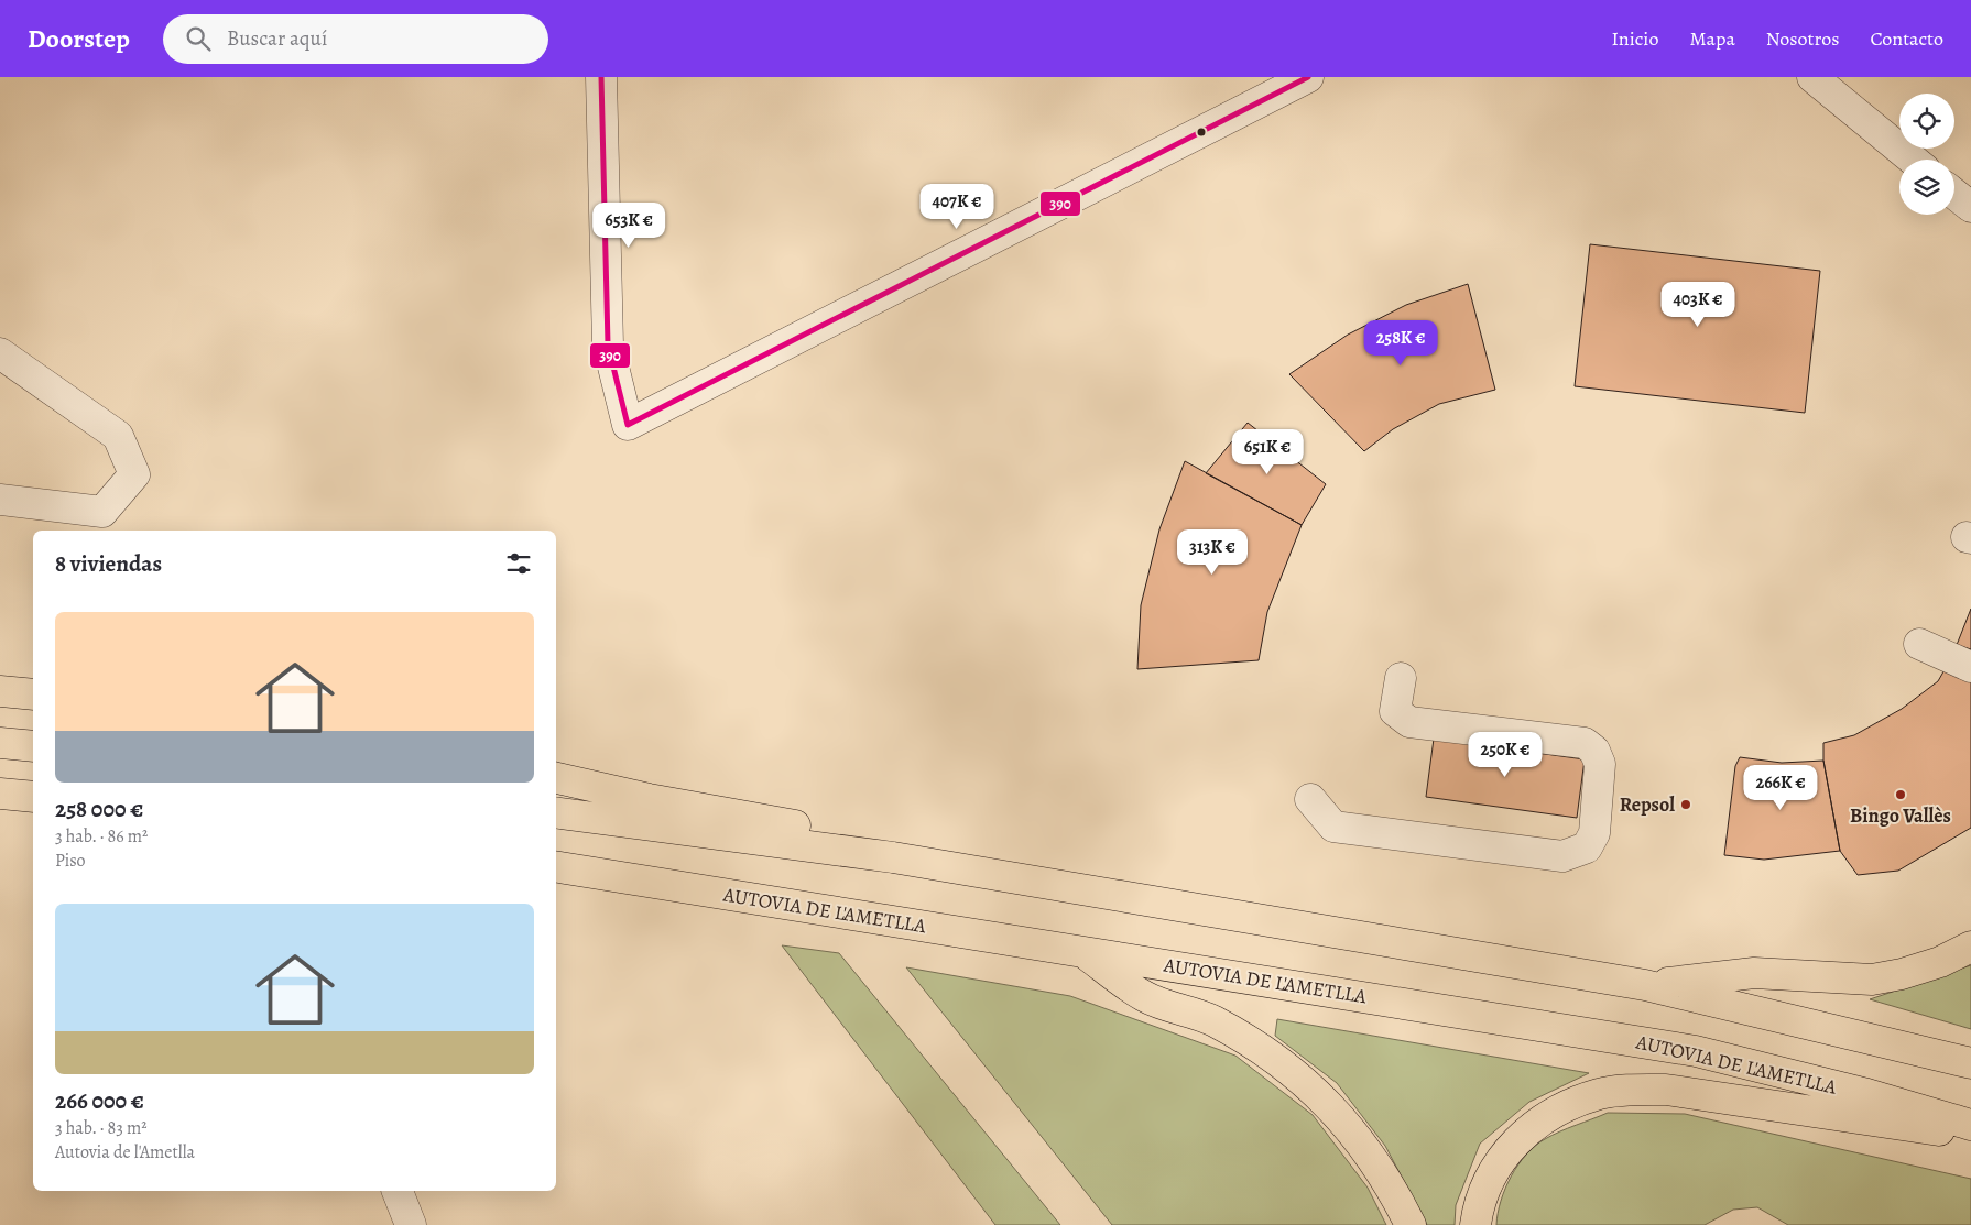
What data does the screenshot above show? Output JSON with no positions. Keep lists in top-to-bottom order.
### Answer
{
  "streets": {
    "highway": ["AUTOVIA DE L'AMETLLA"]
  },
  "places": ["Bingo Vallès", "Repsol"],
  "lines": ["transit line 390"],
  "page": {
    "header": "Doorstep",
    "search": "Buscar aquí",
    "nav": [
      "Inicio",
      "Mapa",
      "Nosotros",
      "Contacto"
    ],
    "price": [
      "407K €",
      "653K €",
      "403K €",
      "258K €",
      "651K €",
      "313K €",
      "250K €",
      "266K €"
    ],
    "heading": "8 viviendas",
    "list": [
      {
        "name": "258 000 €",
        "note": "3 hab. · 86 m² · Piso"
      },
      {
        "name": "266 000 €",
        "note": "3 hab. · 83 m² · Autovia de l'Ametlla"
      }
    ]
  }
}
